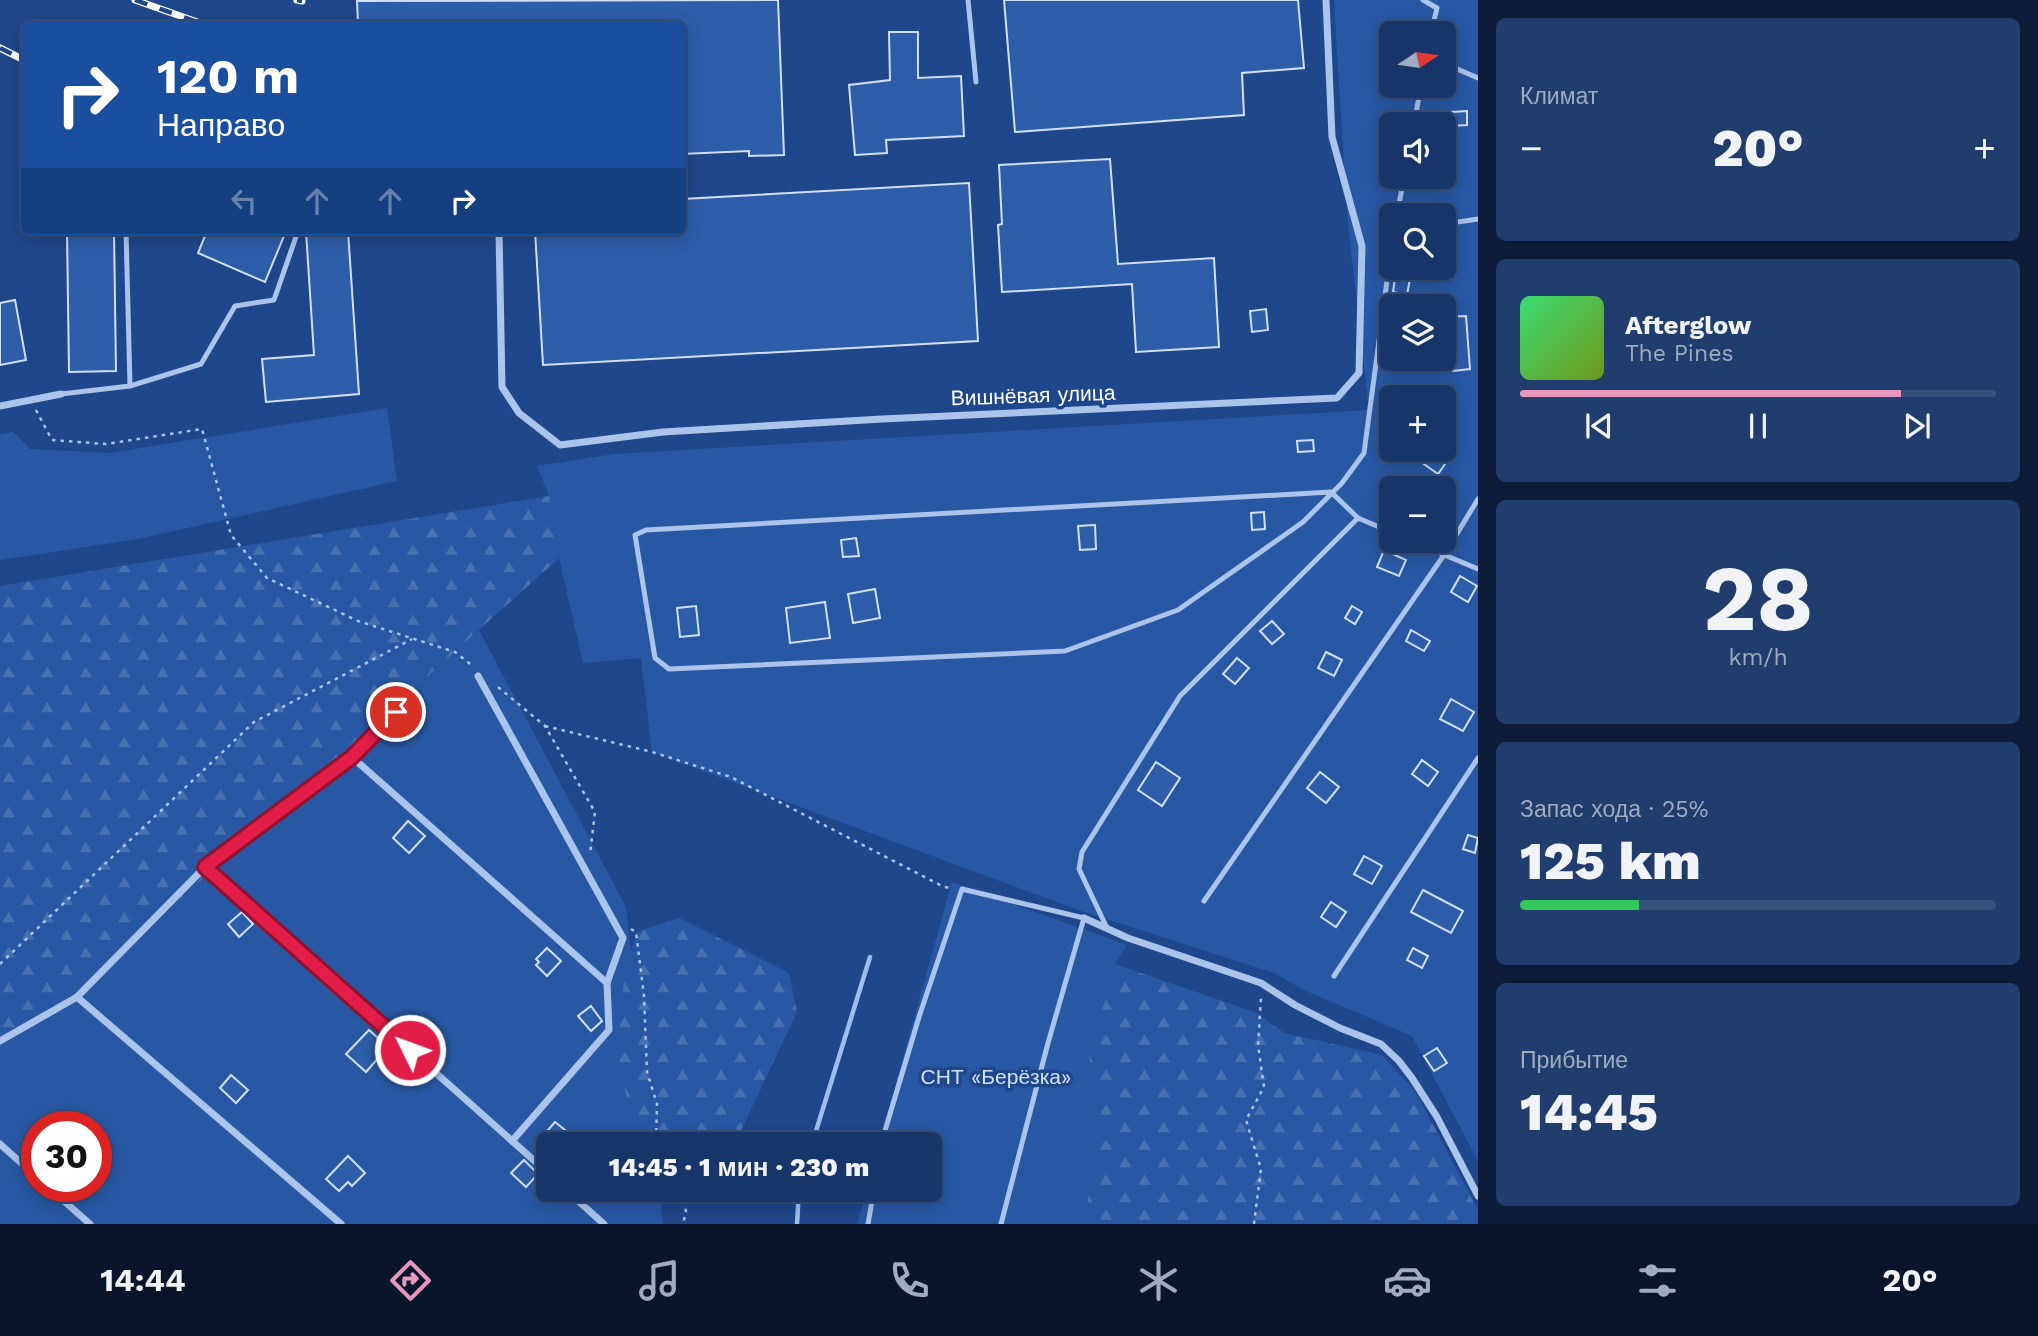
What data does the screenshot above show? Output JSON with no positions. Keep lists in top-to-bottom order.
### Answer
{
  "streets": {
    "street": ["Вишнёвая улица"]
  },
  "parks": ["СНТ «Берёзка»"],
  "north": "right",
  "page": {
    "tile": [
      "Климат",
      ["28", "km/h"],
      ["Запас хода · 25%", "125 km"],
      ["Прибытие", "14:45"]
    ],
    "map_buttons": ["+", "−"],
    "turn": ["120 m", "Направо"],
    "heat": ["−", "20°", "+"],
    "song": ["Afterglow", "The Pines"],
    "limit": "30",
    "trip": "14:45 · 1 мин · 230 m",
    "tabs": ["14:44", "20°"]
  }
}
